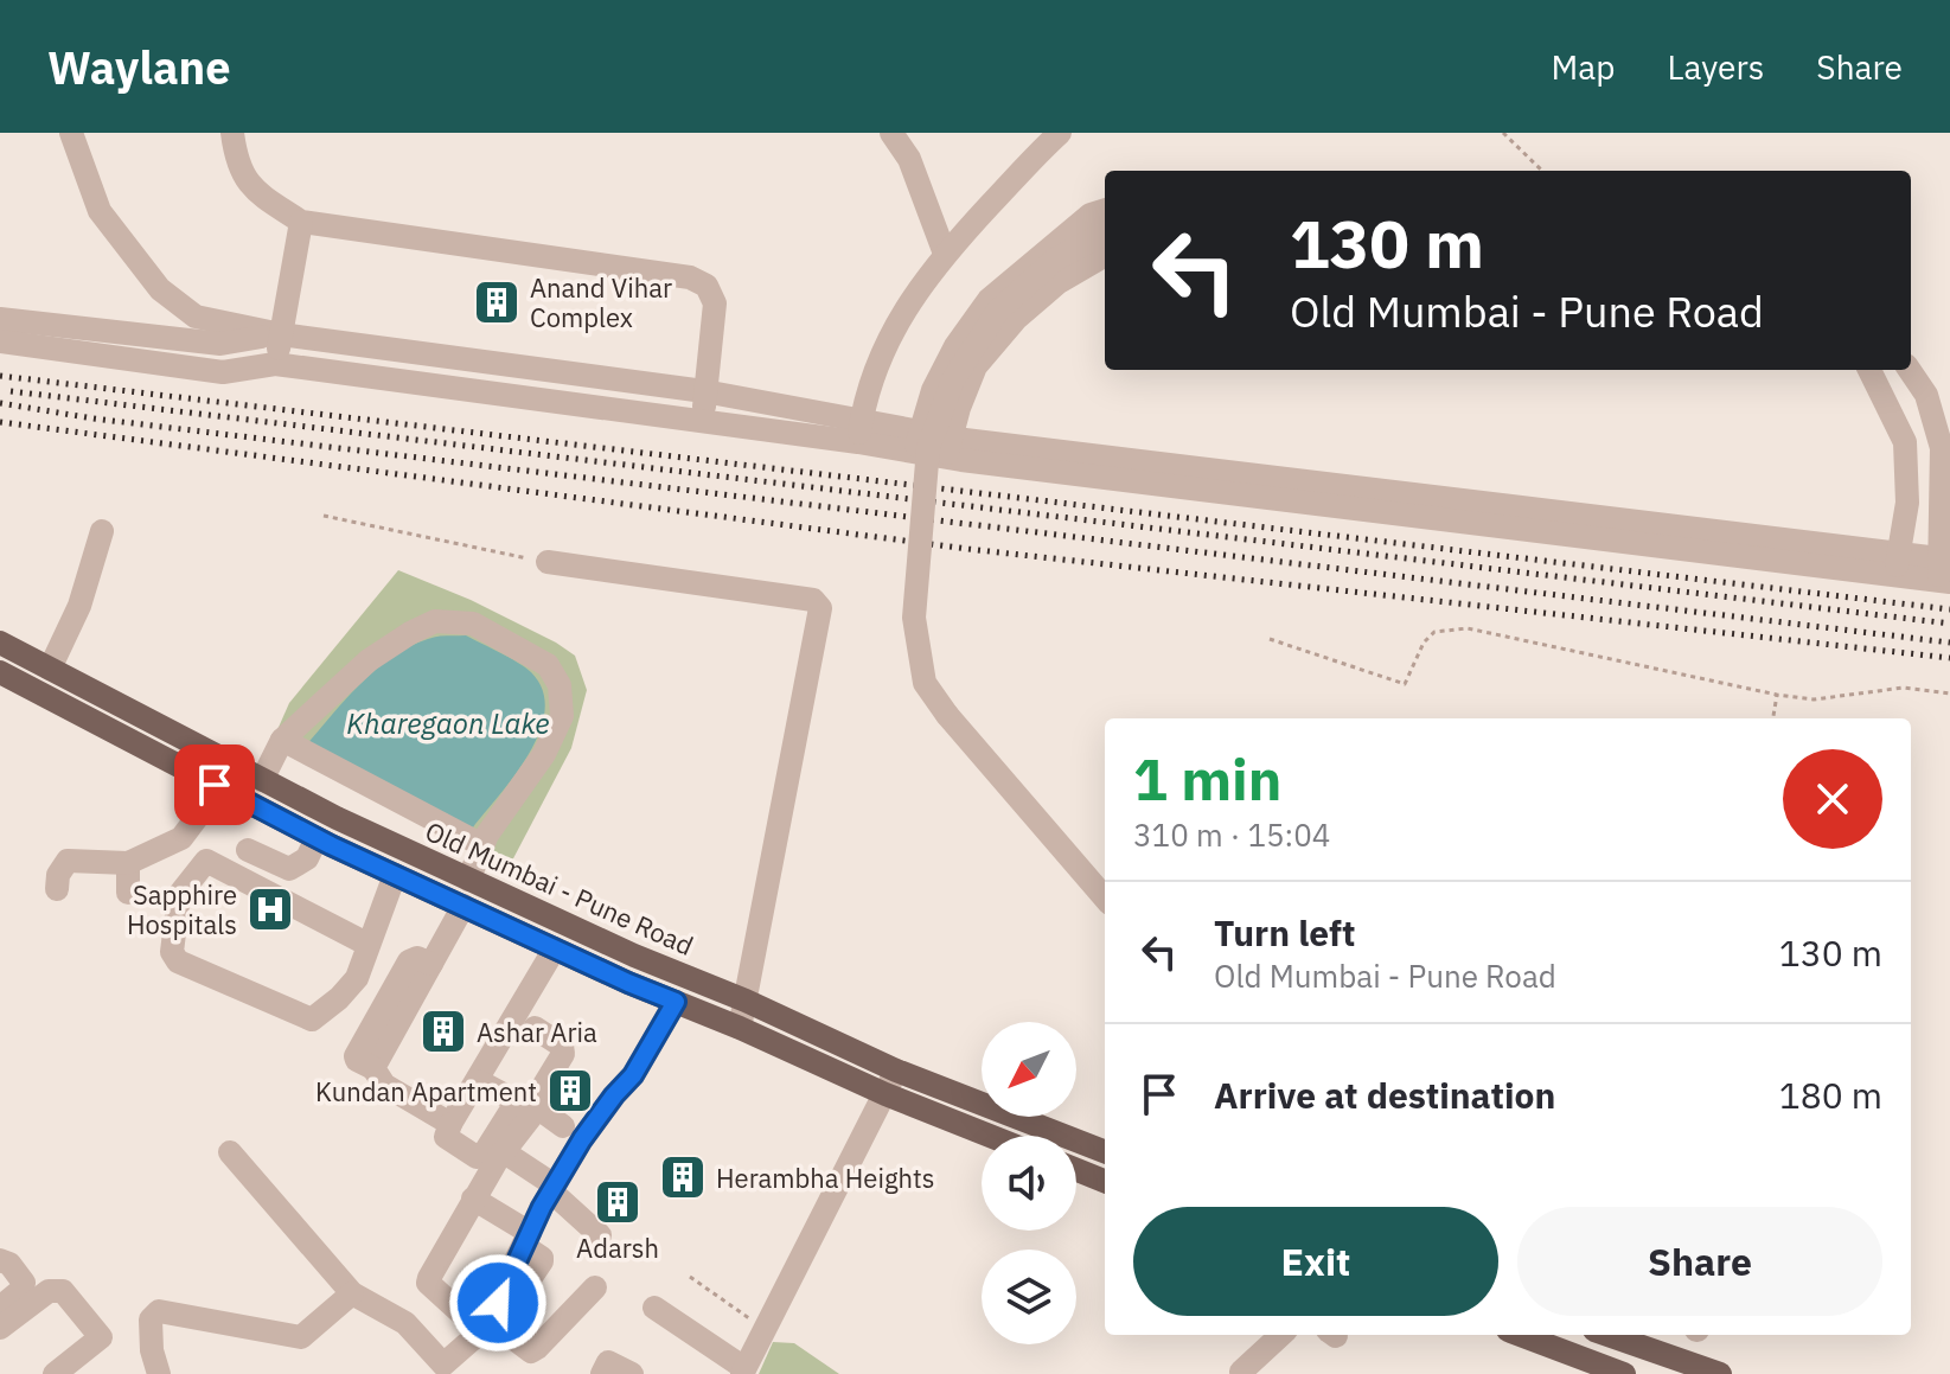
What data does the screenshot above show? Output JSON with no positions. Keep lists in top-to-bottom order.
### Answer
{
  "streets": {
    "main road": ["Old Mumbai - Pune Road"]
  },
  "water": ["Kharegaon Lake"],
  "places": {
    "building": [
      "Anand Vihar Complex",
      "Ashar Aria",
      "Kundan Apartment",
      "Herambha Heights",
      "Adarsh"
    ],
    "hospital": ["Sapphire Hospitals"]
  },
  "north": "bottom left",
  "page": {
    "header": "Waylane",
    "nav": ["Map", "Layers", "Share"],
    "turn": ["130 m", "Old Mumbai - Pune Road"],
    "heading": ["1 min", "310 m · 15:04"],
    "list": [
      {
        "name": "Turn left",
        "note": "Old Mumbai - Pune Road",
        "value": "130 m"
      },
      {
        "name": "Arrive at destination",
        "value": "180 m"
      }
    ],
    "buttons": ["Exit", "Share"]
  }
}
